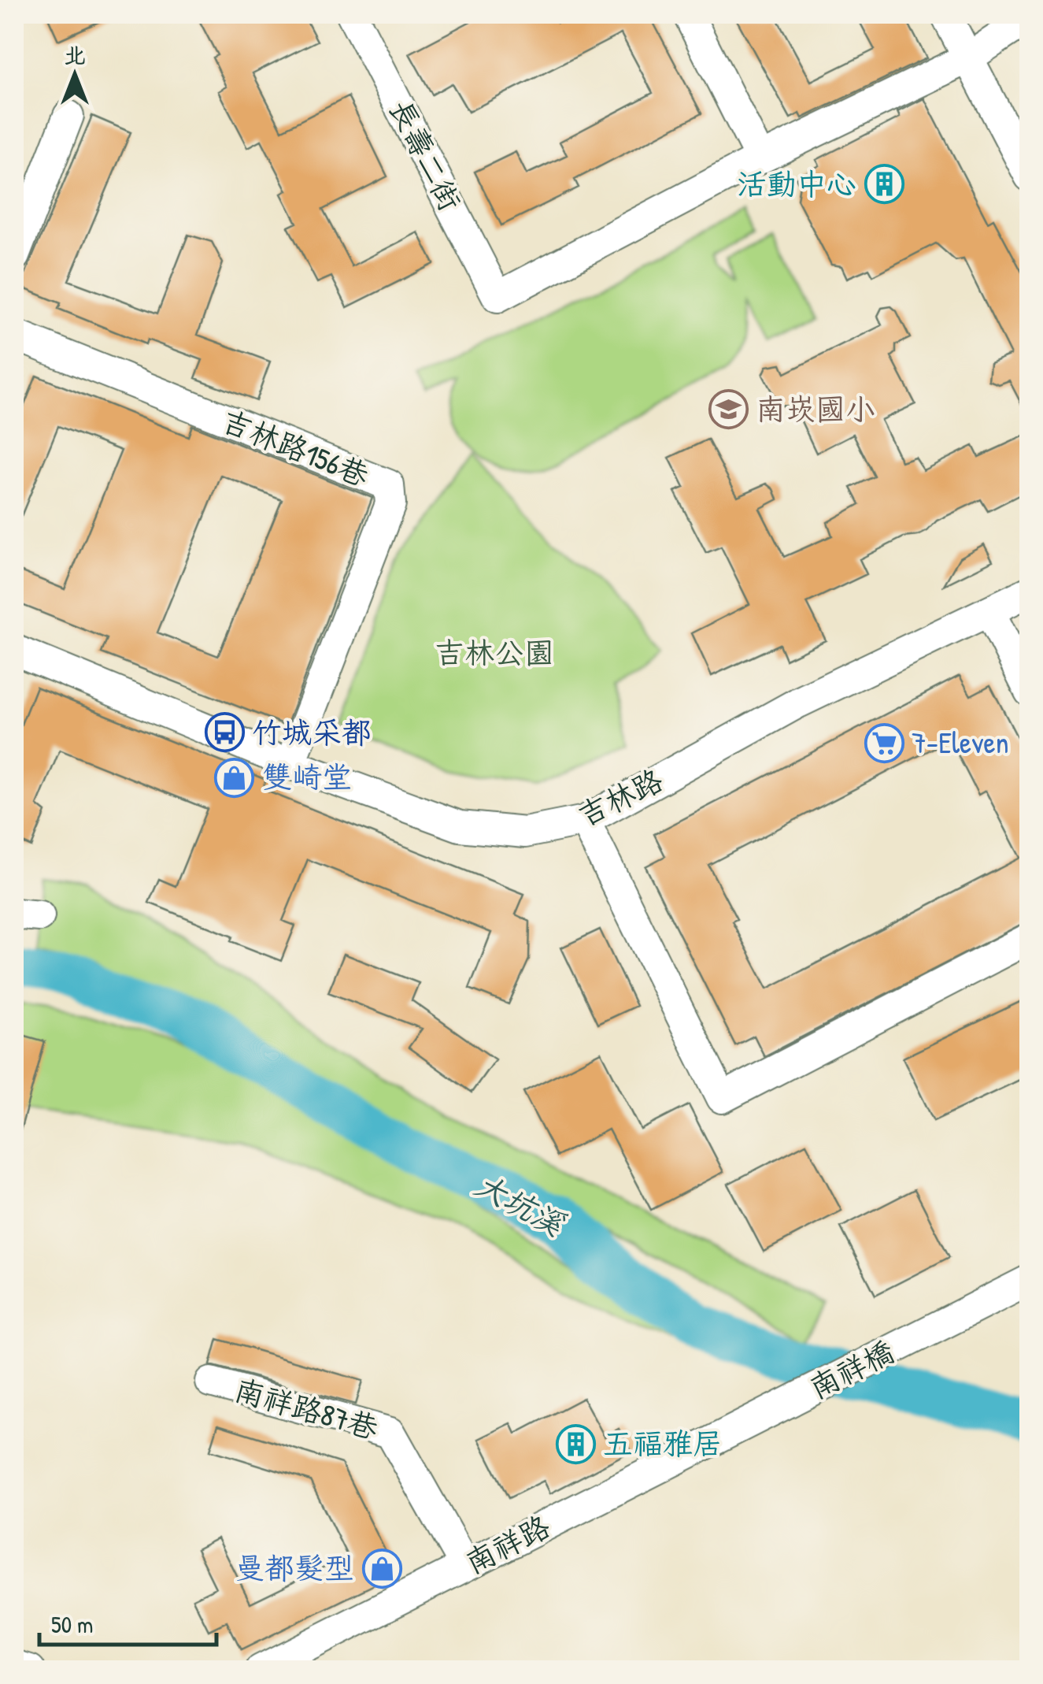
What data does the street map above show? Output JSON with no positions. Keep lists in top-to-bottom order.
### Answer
{
  "streets": {
    "street": [
      "長壽二街",
      "吉林路156巷",
      "吉林路",
      "南祥橋",
      "南祥路87巷",
      "南祥路"
    ]
  },
  "crossings": [
    ["吉林路156巷", "吉林路"],
    ["南祥橋", "南祥路"],
    ["南祥路87巷", "南祥路"]
  ],
  "water": ["大坑溪"],
  "parks": ["吉林公園"],
  "places": {
    "building": ["活動中心", "五福雅居"],
    "school or university": ["南崁國小"],
    "bus stop": ["竹城采都"],
    "supermarket": ["7-Eleven"],
    "shop": ["雙崎堂", "曼都髮型"]
  },
  "scale_bar": "50 m",
  "north": "top"
}
